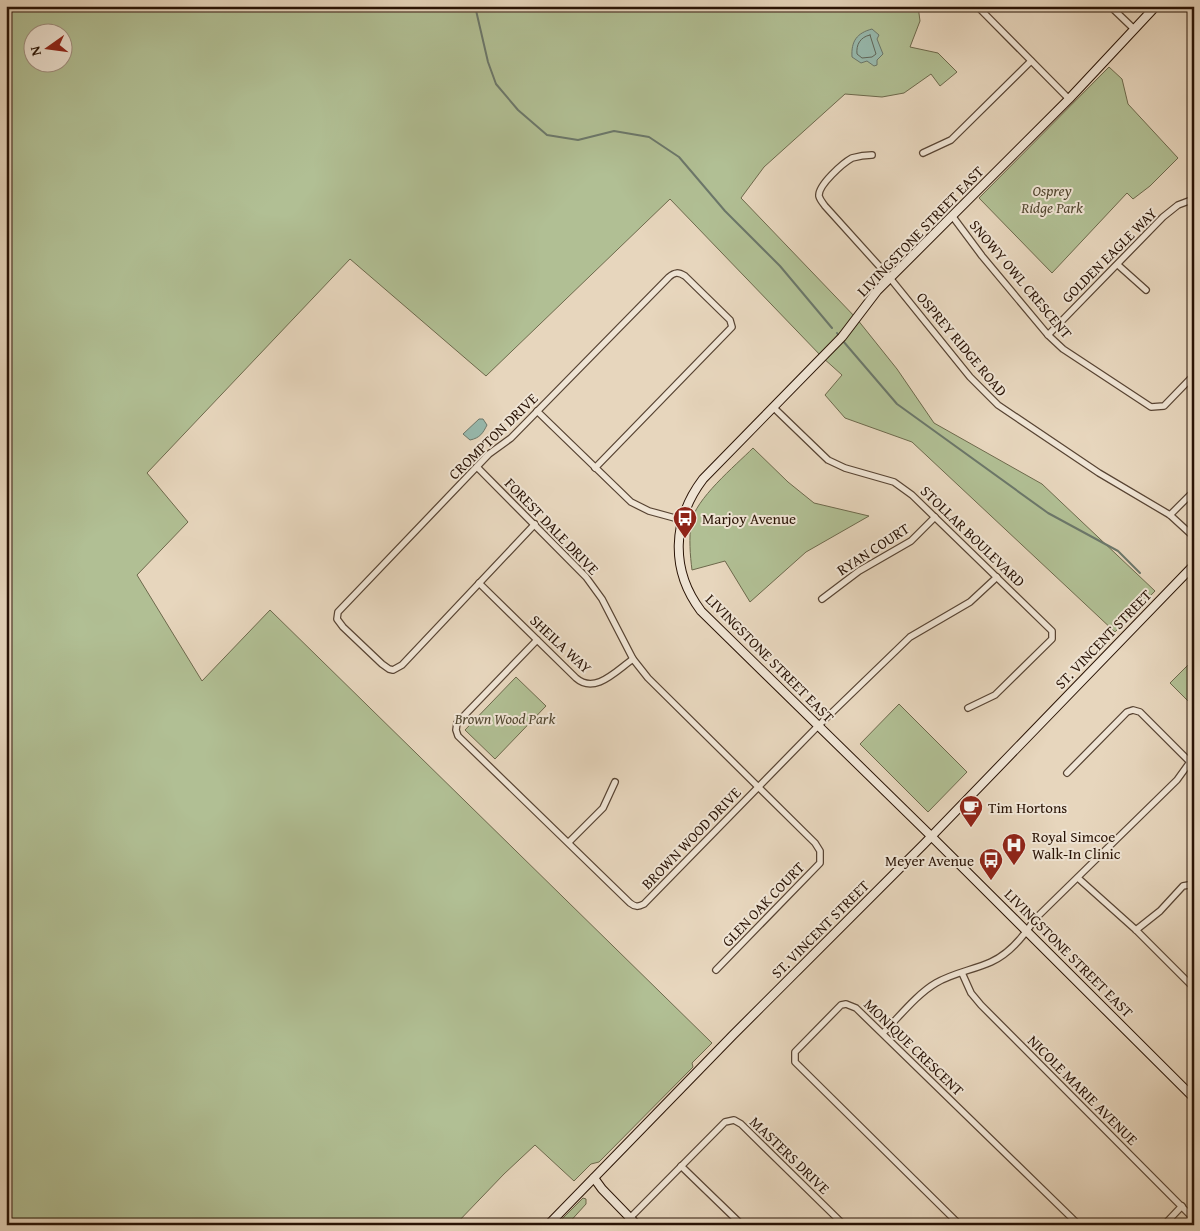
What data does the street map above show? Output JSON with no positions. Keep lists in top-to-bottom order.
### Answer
{
  "streets": {
    "street": [
      "LIVINGSTONE STREET EAST",
      "GOLDEN EAGLE WAY",
      "SNOWY OWL CRESCENT",
      "OSPREY RIDGE ROAD",
      "CROMPTON DRIVE",
      "FOREST DALE DRIVE",
      "STOLLAR BOULEVARD",
      "RYAN COURT",
      "ST. VINCENT STREET",
      "SHEILA WAY",
      "BROWN WOOD DRIVE",
      "GLEN OAK COURT",
      "MONIQUE CRESCENT",
      "NICOLE MARIE AVENUE",
      "MASTERS DRIVE"
    ]
  },
  "crossings": [
    ["LIVINGSTONE STREET EAST", "SNOWY OWL CRESCENT"],
    ["LIVINGSTONE STREET EAST", "OSPREY RIDGE ROAD"],
    ["LIVINGSTONE STREET EAST", "STOLLAR BOULEVARD"],
    ["LIVINGSTONE STREET EAST", "ST. VINCENT STREET"],
    ["LIVINGSTONE STREET EAST", "BROWN WOOD DRIVE"],
    ["GOLDEN EAGLE WAY", "SNOWY OWL CRESCENT"],
    ["CROMPTON DRIVE", "FOREST DALE DRIVE"],
    ["CROMPTON DRIVE", "SHEILA WAY"],
    ["FOREST DALE DRIVE", "SHEILA WAY"],
    ["FOREST DALE DRIVE", "BROWN WOOD DRIVE"],
    ["FOREST DALE DRIVE", "GLEN OAK COURT"],
    ["STOLLAR BOULEVARD", "RYAN COURT"],
    ["STOLLAR BOULEVARD", "BROWN WOOD DRIVE"],
    ["SHEILA WAY", "BROWN WOOD DRIVE"],
    ["BROWN WOOD DRIVE", "GLEN OAK COURT"]
  ],
  "parks": ["Osprey Ridge Park", "Brown Wood Park"],
  "places": {
    "bus stop": ["Marjoy Avenue", "Meyer Avenue"],
    "cafe": ["Tim Hortons"],
    "hospital": ["Royal Simcoe Walk-In Clinic"]
  },
  "north": "left"
}
